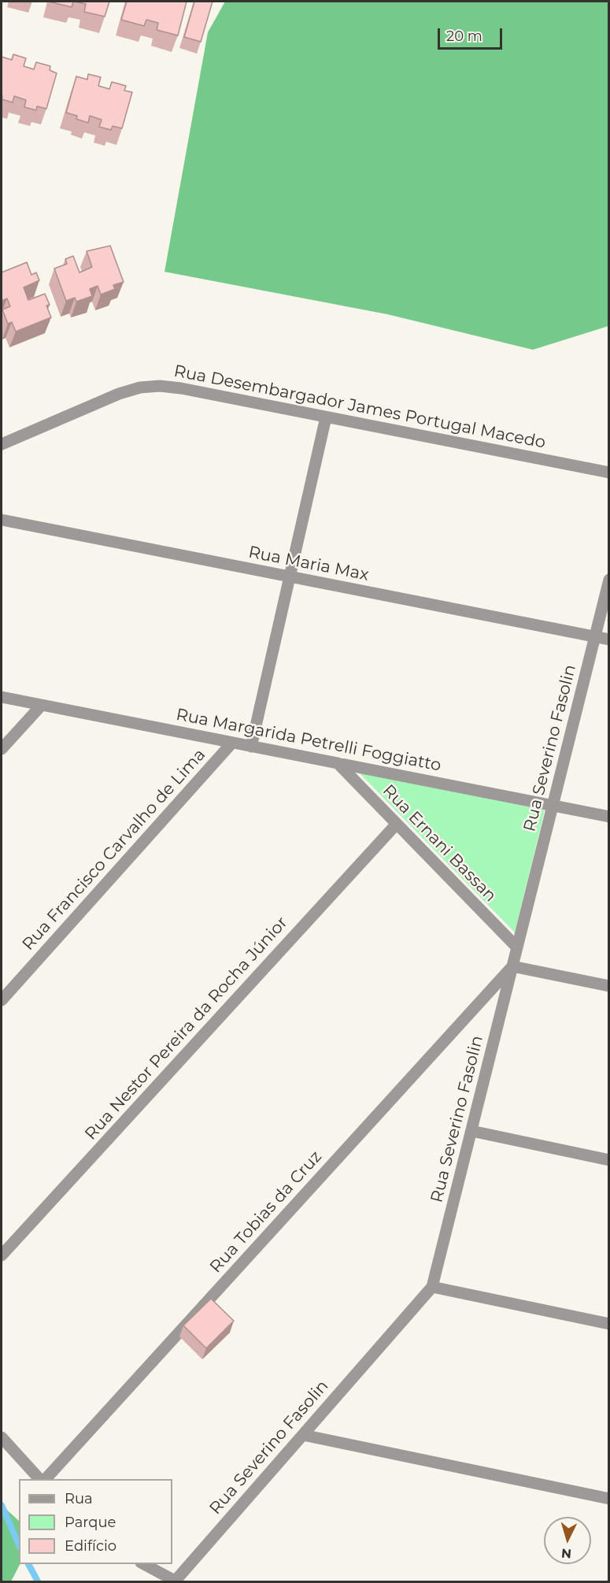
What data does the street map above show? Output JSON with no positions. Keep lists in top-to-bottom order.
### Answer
{
  "streets": {
    "street": [
      "Rua Desembargador James Portugal Macedo",
      "Rua Maria Max",
      "Rua Margarida Petrelli Foggiatto",
      "Rua Severino Fasolin",
      "Rua Ernani Bassan",
      "Rua Francisco Carvalho de Lima",
      "Rua Nestor Pereira da Rocha Júnior",
      "Rua Tobias da Cruz"
    ]
  },
  "crossings": [
    ["Rua Maria Max", "Rua Severino Fasolin"],
    ["Rua Margarida Petrelli Foggiatto", "Rua Severino Fasolin"],
    ["Rua Margarida Petrelli Foggiatto", "Rua Ernani Bassan"],
    ["Rua Margarida Petrelli Foggiatto", "Rua Francisco Carvalho de Lima"],
    ["Rua Severino Fasolin", "Rua Ernani Bassan"],
    ["Rua Severino Fasolin", "Rua Tobias da Cruz"],
    ["Rua Ernani Bassan", "Rua Nestor Pereira da Rocha Júnior"]
  ],
  "legend": ["Rua", "Parque", "Edifício"],
  "scale_bar": "20 m",
  "north": "bottom"
}
